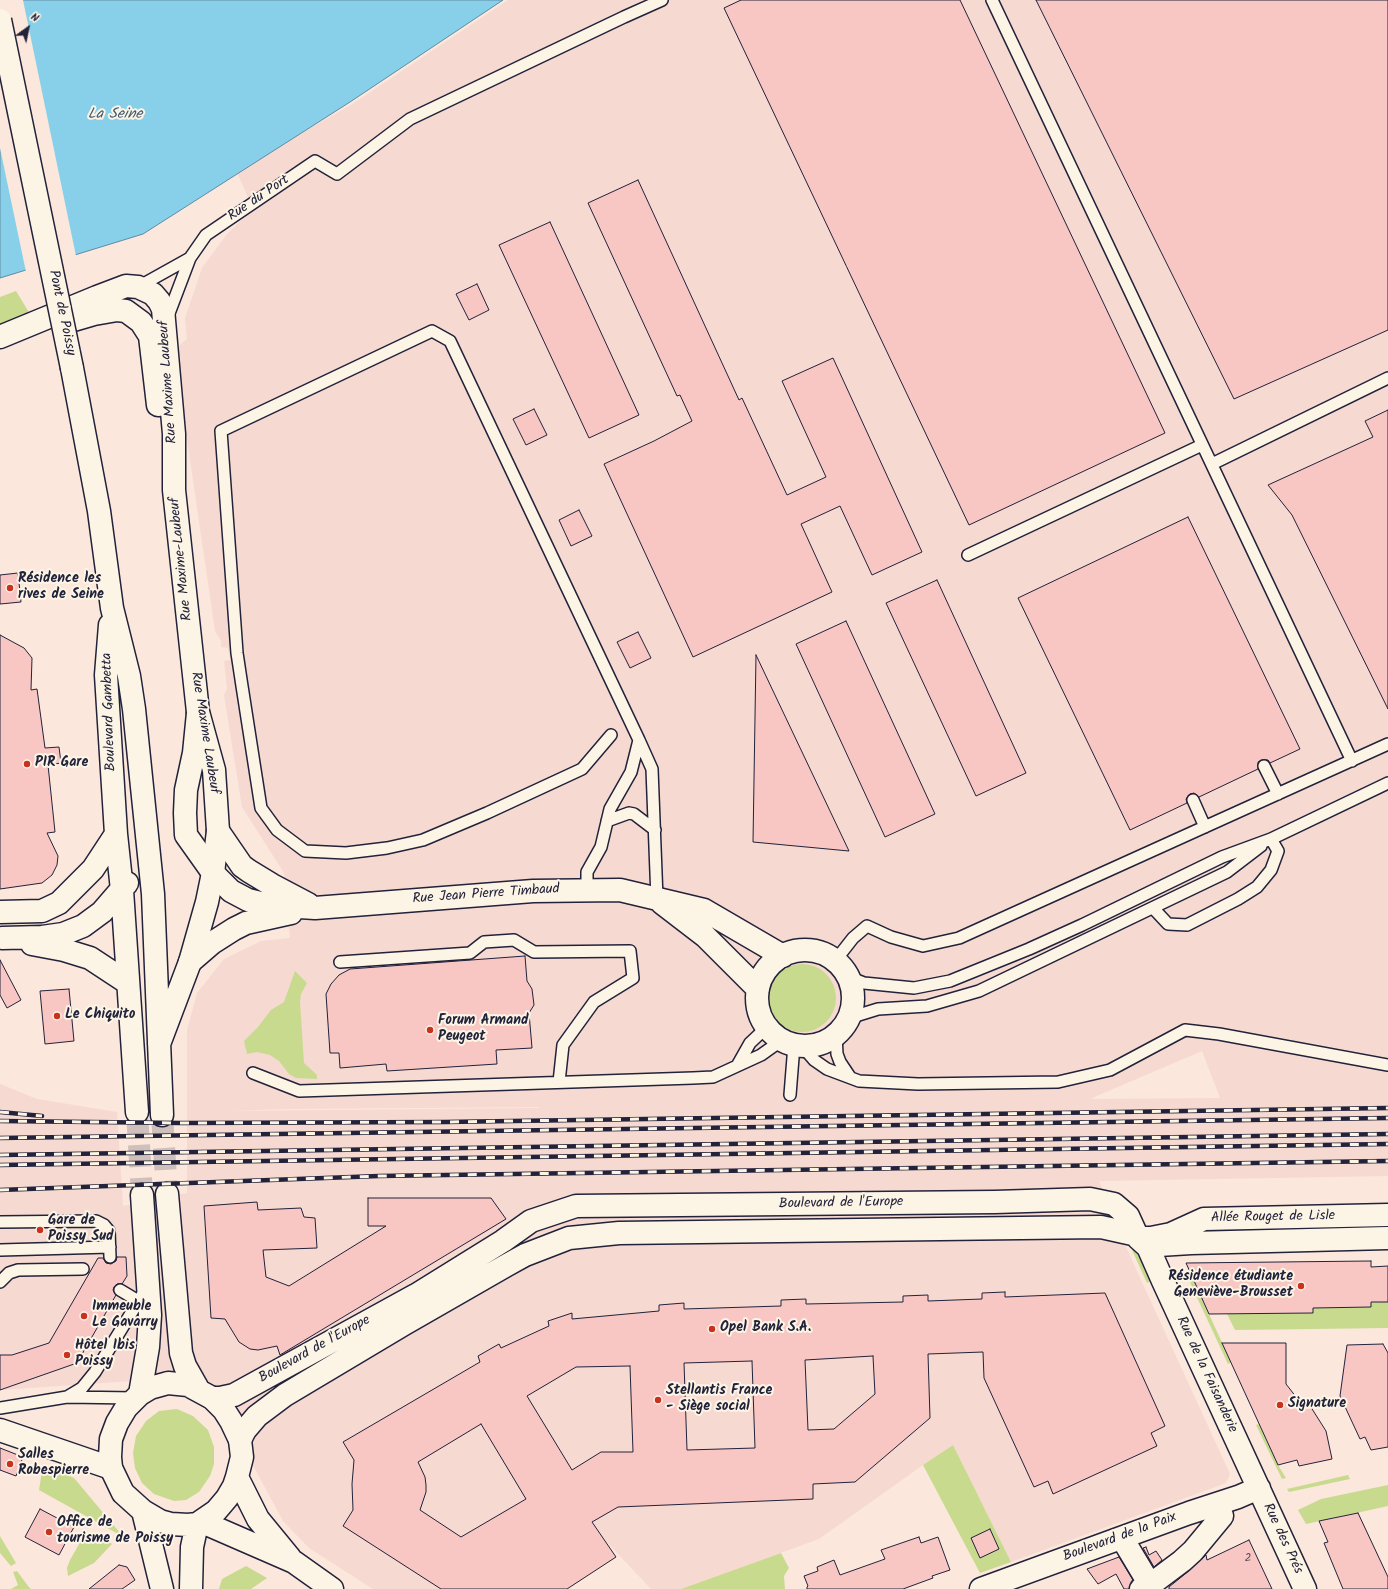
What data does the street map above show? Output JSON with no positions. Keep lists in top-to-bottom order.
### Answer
{
  "streets": {
    "street": [
      "Rue du Port",
      "Pont de Poissy",
      "Rue Maxime Laubeuf",
      "Rue Maxime-Laubeuf",
      "Boulevard Gambetta",
      "Rue Jean Pierre Timbaud",
      "Boulevard de l'Europe",
      "Allée Rouget de Lisle",
      "Rue de la Faisanderie",
      "Boulevard de la Paix",
      "Rue des Prés"
    ]
  },
  "crossings": [
    ["Rue du Port", "Rue Maxime Laubeuf"],
    ["Pont de Poissy", "Boulevard Gambetta"],
    ["Rue Maxime Laubeuf", "Rue Maxime-Laubeuf"],
    ["Rue Maxime Laubeuf", "Boulevard Gambetta"],
    ["Rue Maxime Laubeuf", "Rue Jean Pierre Timbaud"],
    ["Boulevard de l'Europe", "Allée Rouget de Lisle"],
    ["Boulevard de l'Europe", "Rue de la Faisanderie"],
    ["Allée Rouget de Lisle", "Rue de la Faisanderie"],
    ["Rue de la Faisanderie", "Boulevard de la Paix"],
    ["Rue de la Faisanderie", "Rue des Prés"],
    ["Boulevard de la Paix", "Rue des Prés"]
  ],
  "water": ["La Seine"],
  "places": [
    "Résidence les rives de Seine",
    "PIR Gare",
    "Le Chiquito",
    "Forum Armand Peugeot",
    "Gare de Poissy Sud",
    "Résidence étudiante Geneviève-Brousset",
    "Immeuble Le Gavarry",
    "Opel Bank S.A.",
    "Hôtel Ibis Poissy",
    "Stellantis France - Siège social",
    "Signature",
    "Salles Robespierre",
    "Office de tourisme de Poissy"
  ],
  "house_numbers": ["2"],
  "north": "top right"
}
